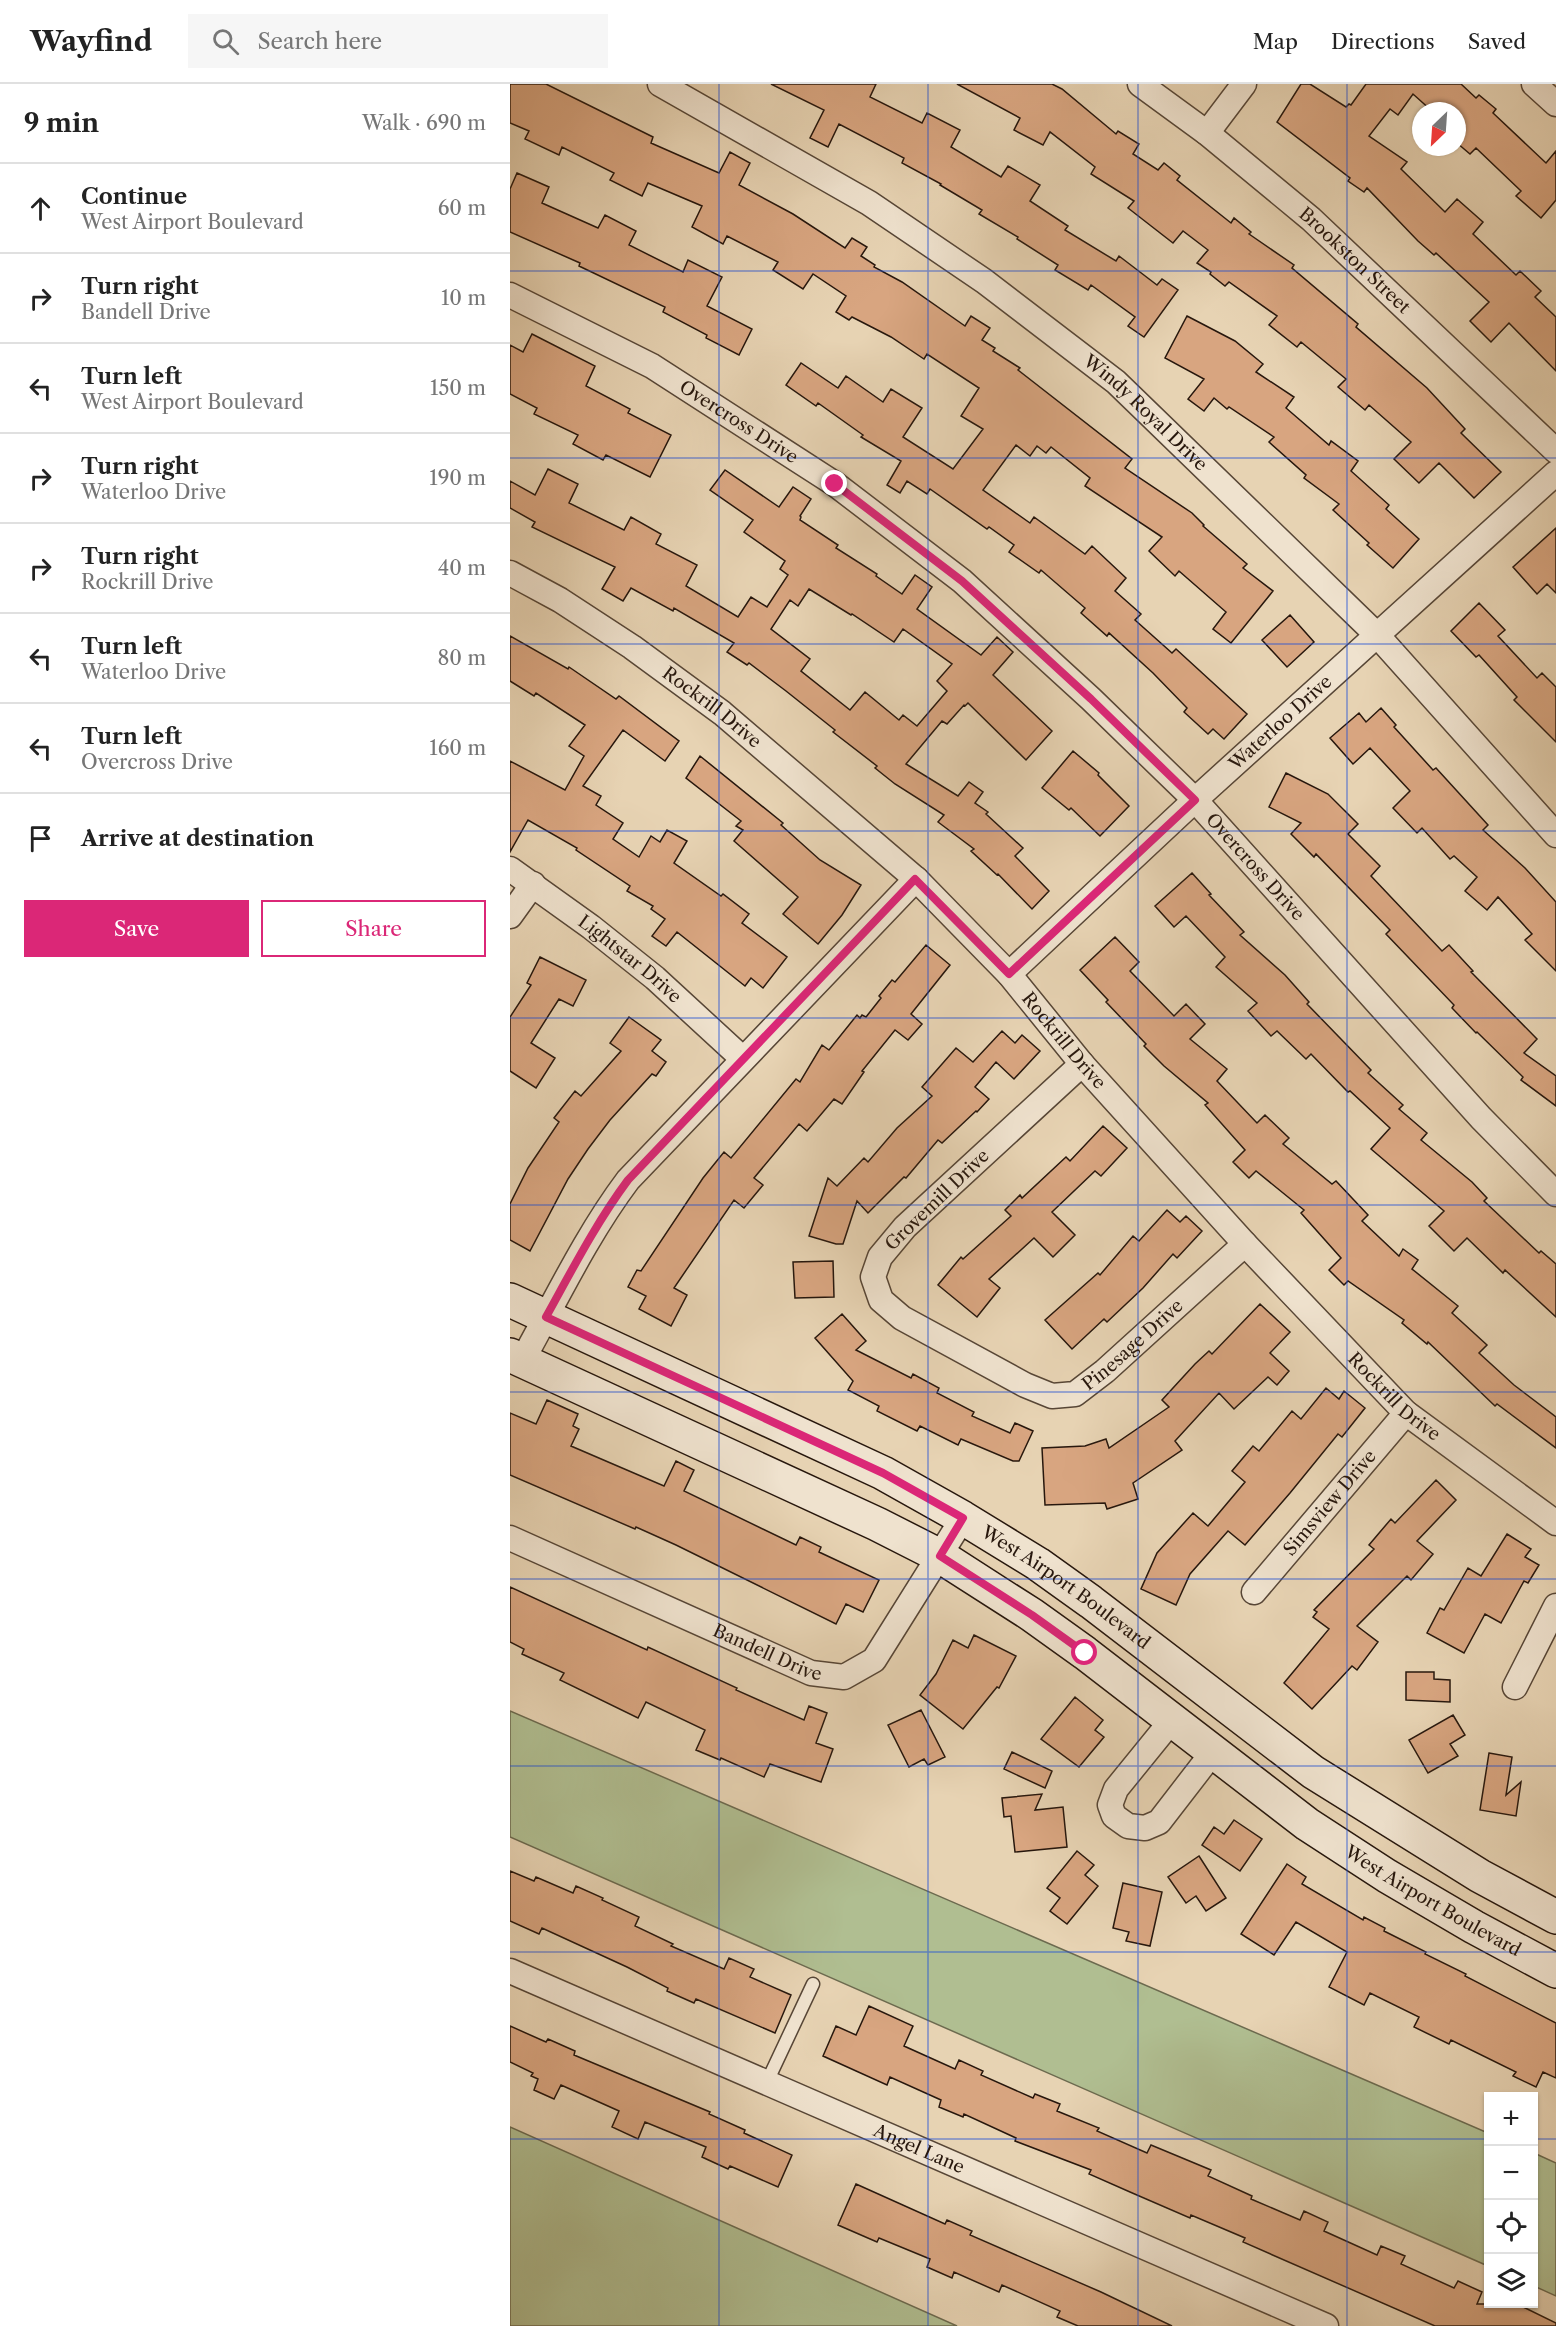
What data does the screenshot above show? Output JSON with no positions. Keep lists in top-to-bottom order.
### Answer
{
  "streets": {
    "main road": ["West Airport Boulevard"],
    "street": [
      "Brookston Street",
      "Windy Royal Drive",
      "Overcross Drive",
      "Rockrill Drive",
      "Waterloo Drive",
      "Lightstar Drive",
      "Grovemill Drive",
      "Pinesage Drive",
      "Simsview Drive",
      "Bandell Drive",
      "Angel Lane"
    ]
  },
  "crossings": [
    ["Windy Royal Drive", "Waterloo Drive"],
    ["Overcross Drive", "Waterloo Drive"],
    ["Rockrill Drive", "Waterloo Drive"],
    ["Rockrill Drive", "Grovemill Drive"],
    ["Rockrill Drive", "Pinesage Drive"],
    ["Rockrill Drive", "Simsview Drive"],
    ["Grovemill Drive", "Pinesage Drive"],
    ["West Airport Boulevard", "Bandell Drive"]
  ],
  "north": "bottom left",
  "page": {
    "header": "Wayfind",
    "search": "Search here",
    "nav": ["Map", "Directions", "Saved"],
    "heading": ["9 min", "Walk · 690 m"],
    "list": [
      ["Continue", "West Airport Boulevard", "60 m"],
      ["Turn right", "Bandell Drive", "10 m"],
      ["Turn left", "West Airport Boulevard", "150 m"],
      ["Turn right", "Waterloo Drive", "190 m"],
      ["Turn right", "Rockrill Drive", "40 m"],
      ["Turn left", "Waterloo Drive", "80 m"],
      ["Turn left", "Overcross Drive", "160 m"],
      "Arrive at destination"
    ],
    "buttons": ["Save", "Share"],
    "map_buttons": ["+", "−"]
  }
}
